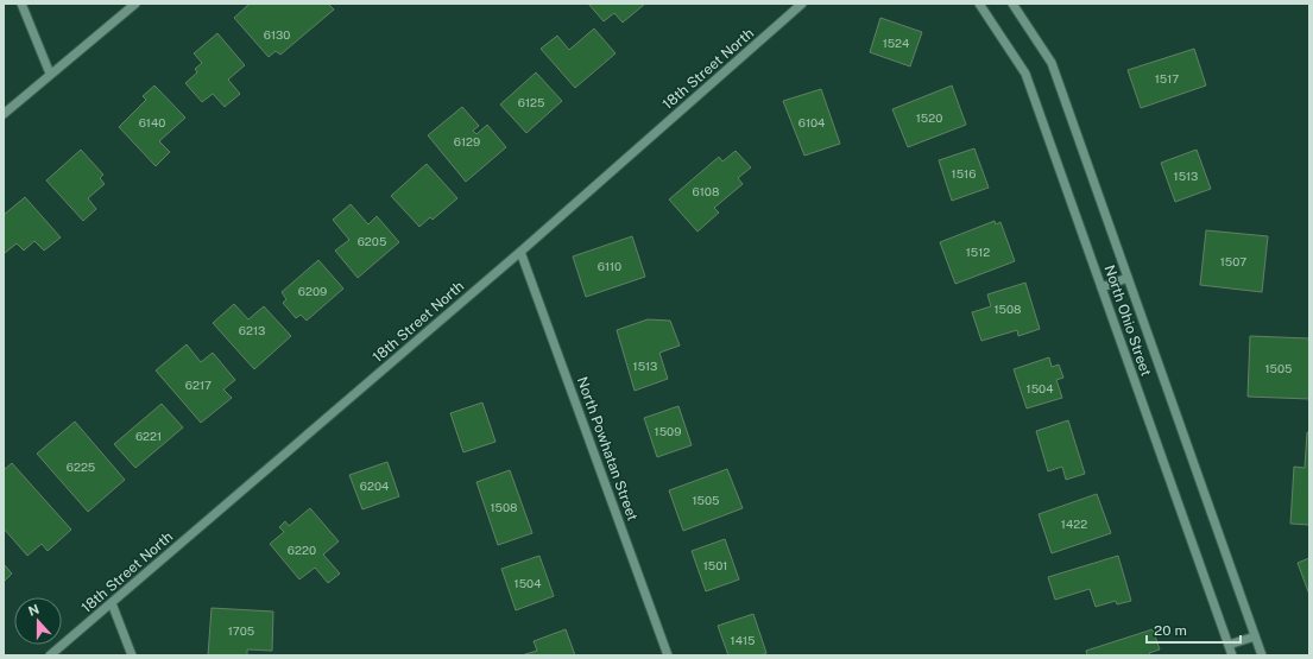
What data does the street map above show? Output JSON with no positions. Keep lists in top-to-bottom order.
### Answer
{
  "streets": {
    "street": ["18th Street North", "North Ohio Street", "North Powhatan Street"]
  },
  "crossings": [
    ["18th Street North", "North Powhatan Street"]
  ],
  "house_numbers": [
    "6130",
    "1524",
    "1517",
    "6125",
    "1520",
    "6140",
    "6104",
    "6129",
    "1516",
    "1513",
    "6108",
    "6205",
    "1512",
    "1507",
    "6110",
    "6209",
    "1508",
    "6213",
    "1513",
    "1505",
    "6217",
    "1504",
    "1509",
    "6221",
    "6225",
    "6204",
    "1505",
    "1508",
    "1422",
    "6220",
    "1501",
    "1504",
    "1705",
    "1415"
  ],
  "scale_bar": "20 m",
  "north": "top"
}
